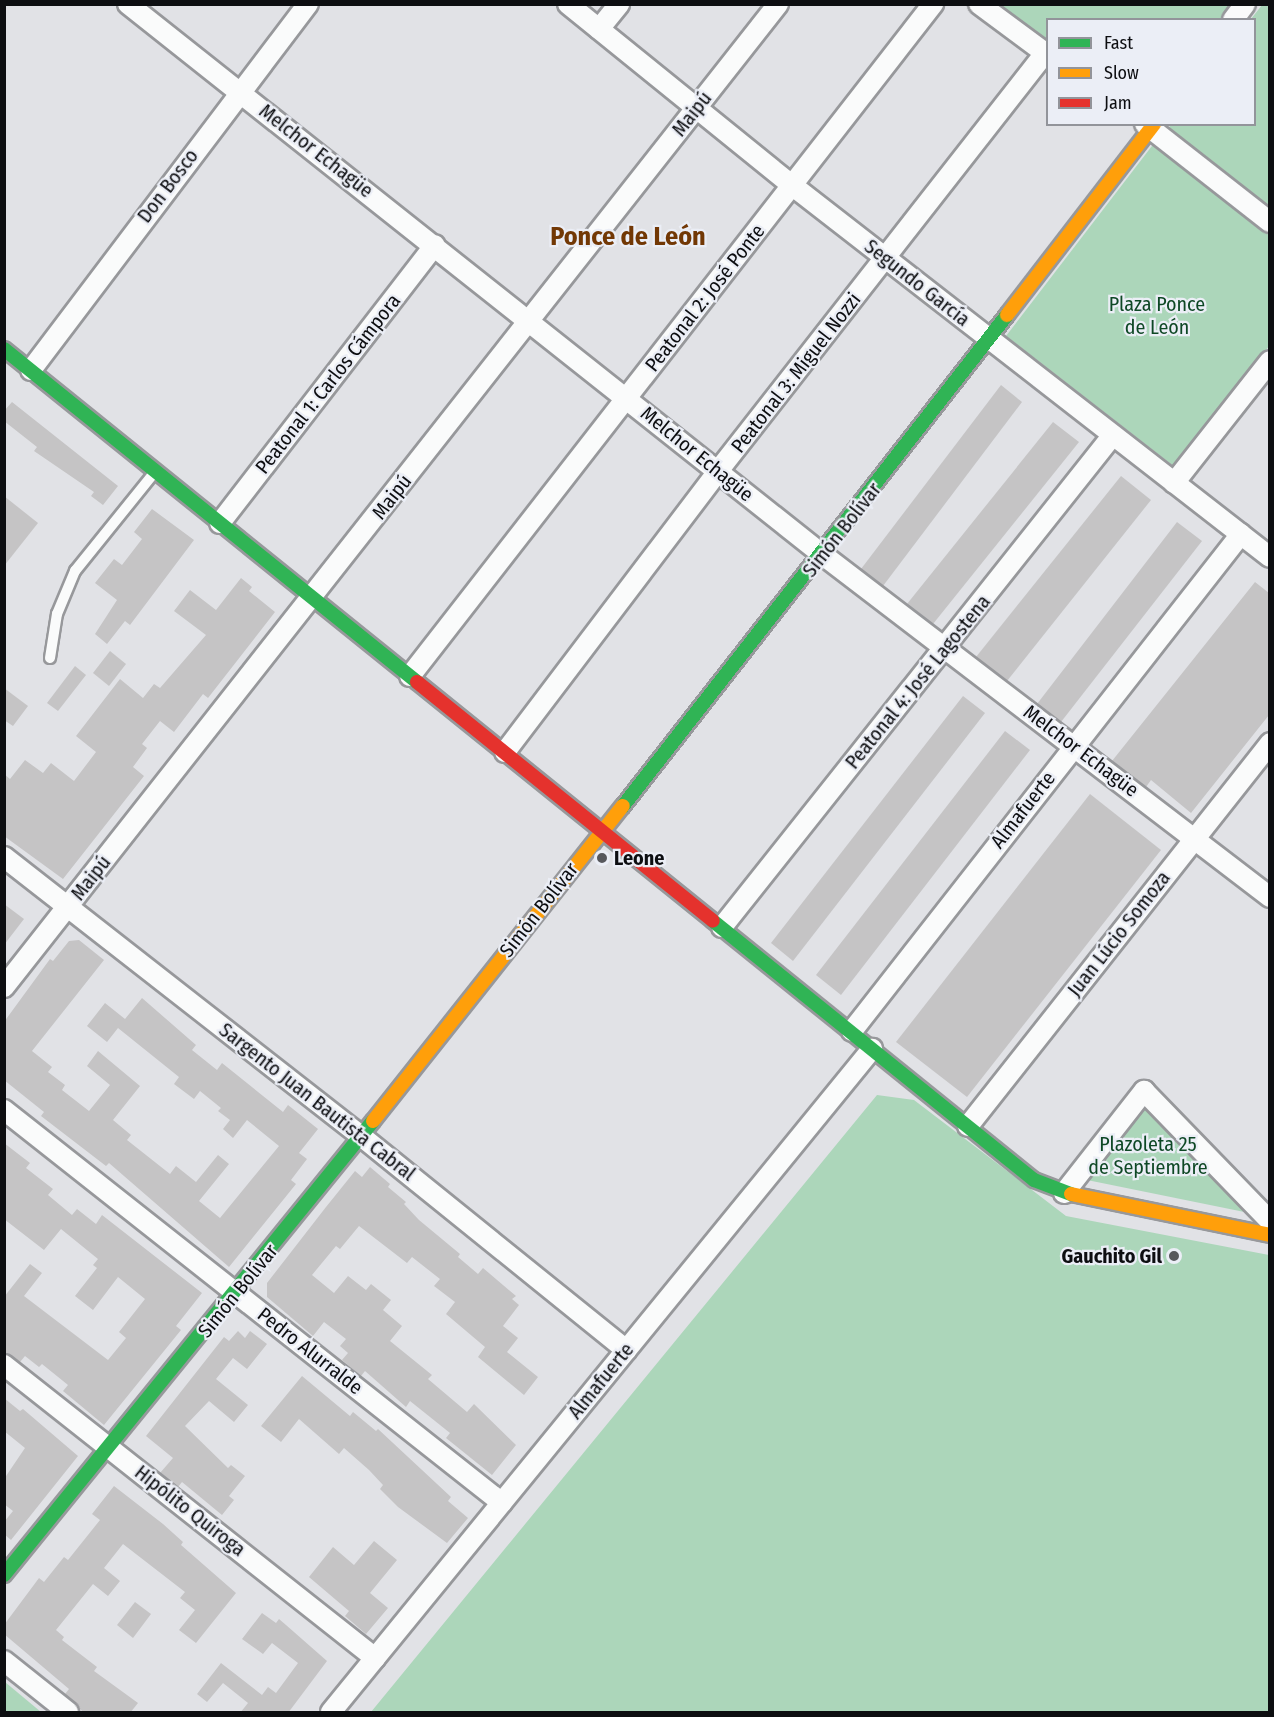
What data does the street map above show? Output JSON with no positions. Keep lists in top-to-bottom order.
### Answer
{
  "streets": {
    "street": [
      "Maipú",
      "Melchor Echagüe",
      "Don Bosco",
      "Segundo García",
      "Peatonal 2: José Ponte",
      "Peatonal 3: Miguel Nozzi",
      "Peatonal 1: Carlos Cámpora",
      "Simón Bolívar",
      "Peatonal 4: José Lagostena",
      "Almafuerte",
      "Juan Lúcio Somoza",
      "Sargento Juan Bautista Cabral",
      "Pedro Alurralde",
      "Hipólito Quiroga"
    ]
  },
  "crossings": [
    ["Maipú", "Melchor Echagüe"],
    ["Maipú", "Segundo García"],
    ["Maipú", "Sargento Juan Bautista Cabral"],
    ["Melchor Echagüe", "Don Bosco"],
    ["Melchor Echagüe", "Peatonal 2: José Ponte"],
    ["Melchor Echagüe", "Peatonal 3: Miguel Nozzi"],
    ["Melchor Echagüe", "Peatonal 1: Carlos Cámpora"],
    ["Melchor Echagüe", "Simón Bolívar"],
    ["Melchor Echagüe", "Peatonal 4: José Lagostena"],
    ["Melchor Echagüe", "Almafuerte"],
    ["Melchor Echagüe", "Juan Lúcio Somoza"],
    ["Segundo García", "Peatonal 2: José Ponte"],
    ["Segundo García", "Peatonal 3: Miguel Nozzi"],
    ["Segundo García", "Simón Bolívar"],
    ["Segundo García", "Peatonal 4: José Lagostena"],
    ["Segundo García", "Almafuerte"],
    ["Simón Bolívar", "Sargento Juan Bautista Cabral"],
    ["Simón Bolívar", "Pedro Alurralde"],
    ["Simón Bolívar", "Hipólito Quiroga"],
    ["Almafuerte", "Sargento Juan Bautista Cabral"],
    ["Almafuerte", "Pedro Alurralde"],
    ["Almafuerte", "Hipólito Quiroga"]
  ],
  "districts": ["Ponce de León"],
  "parks": ["Plaza Ponce de León", "Plazoleta 25 de Septiembre"],
  "places": ["Leone", "Gauchito Gil"],
  "legend": ["Fast", "Slow", "Jam"]
}
